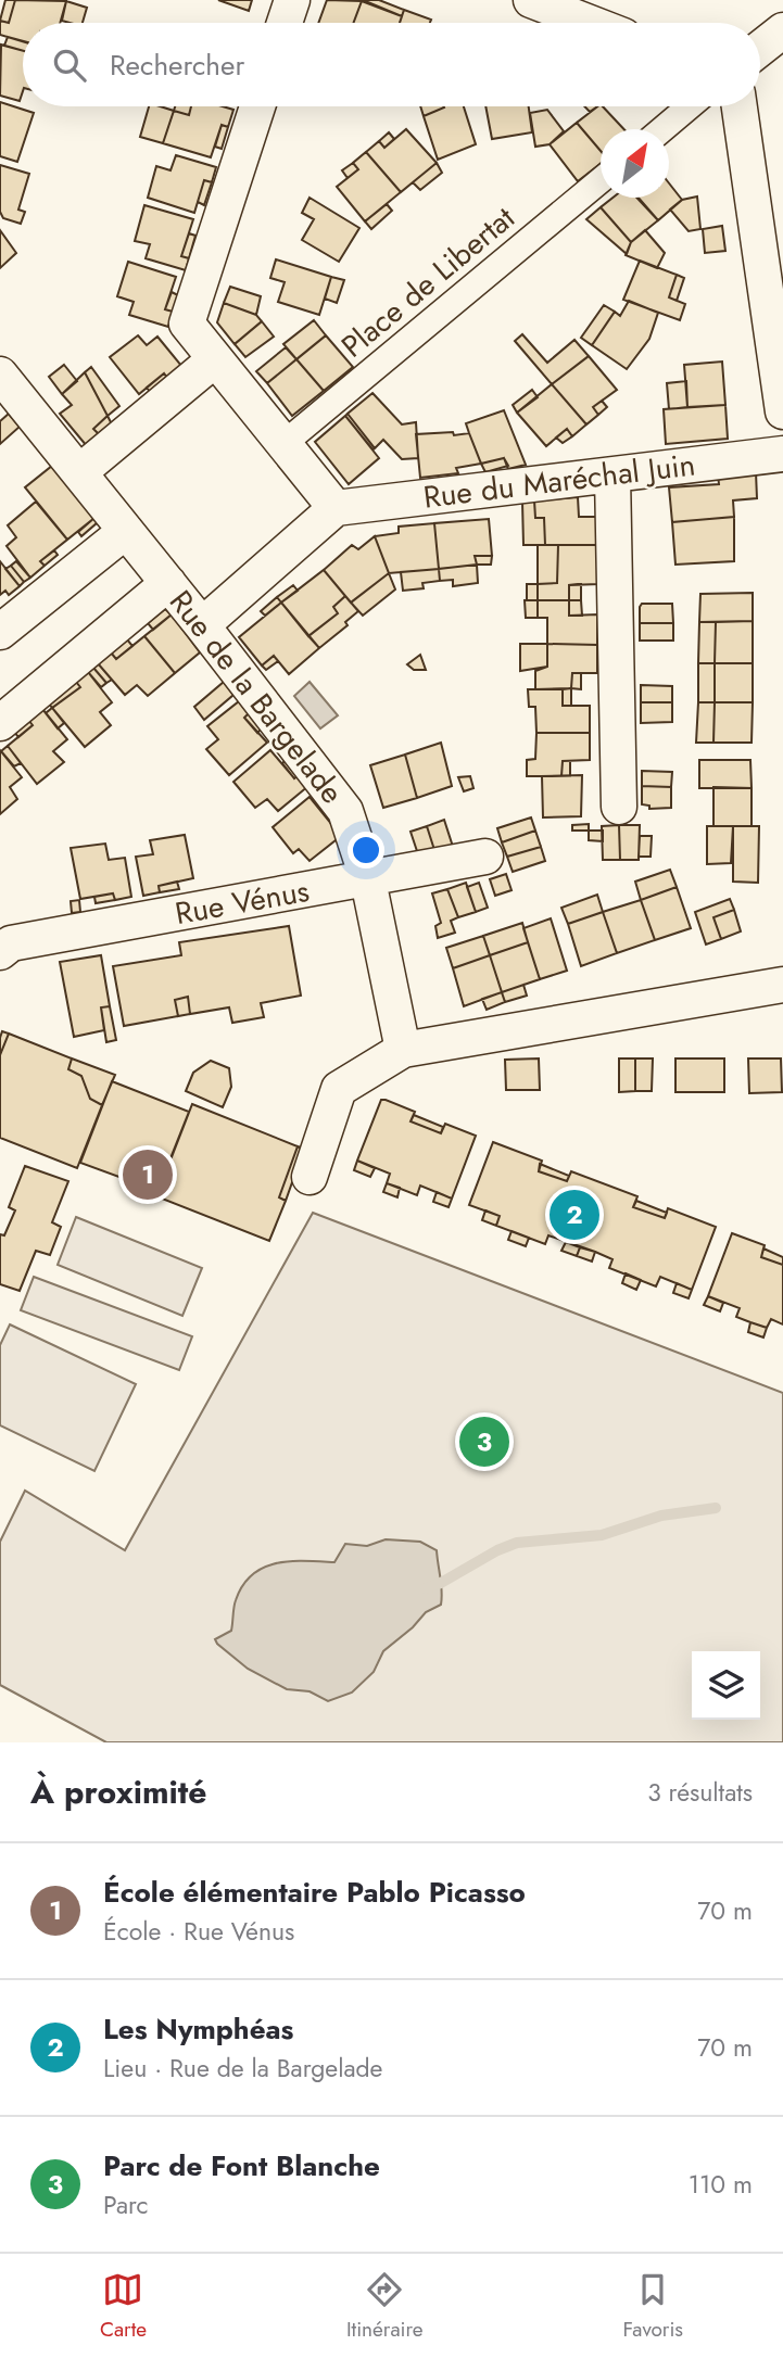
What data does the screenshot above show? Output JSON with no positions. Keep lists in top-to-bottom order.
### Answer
{
  "streets": {
    "street": [
      "Place de Libertat",
      "Rue du Maréchal Juin",
      "Rue de la Bargelade",
      "Rue Vénus"
    ]
  },
  "crossings": [
    ["Rue de la Bargelade", "Rue Vénus"]
  ],
  "north": "top right",
  "page": {
    "search": "Rechercher",
    "pins": ["1", "2", "3"],
    "heading": ["À proximité", "3 résultats"],
    "list": [
      {
        "mark": "1",
        "name": "École élémentaire Pablo Picasso",
        "note": "École · Rue Vénus",
        "value": "70 m"
      },
      {
        "mark": "2",
        "name": "Les Nymphéas",
        "note": "Lieu · Rue de la Bargelade",
        "value": "70 m"
      },
      {
        "mark": "3",
        "name": "Parc de Font Blanche",
        "note": "Parc",
        "value": "110 m"
      }
    ],
    "nav": ["Carte", "Itinéraire", "Favoris"]
  }
}
